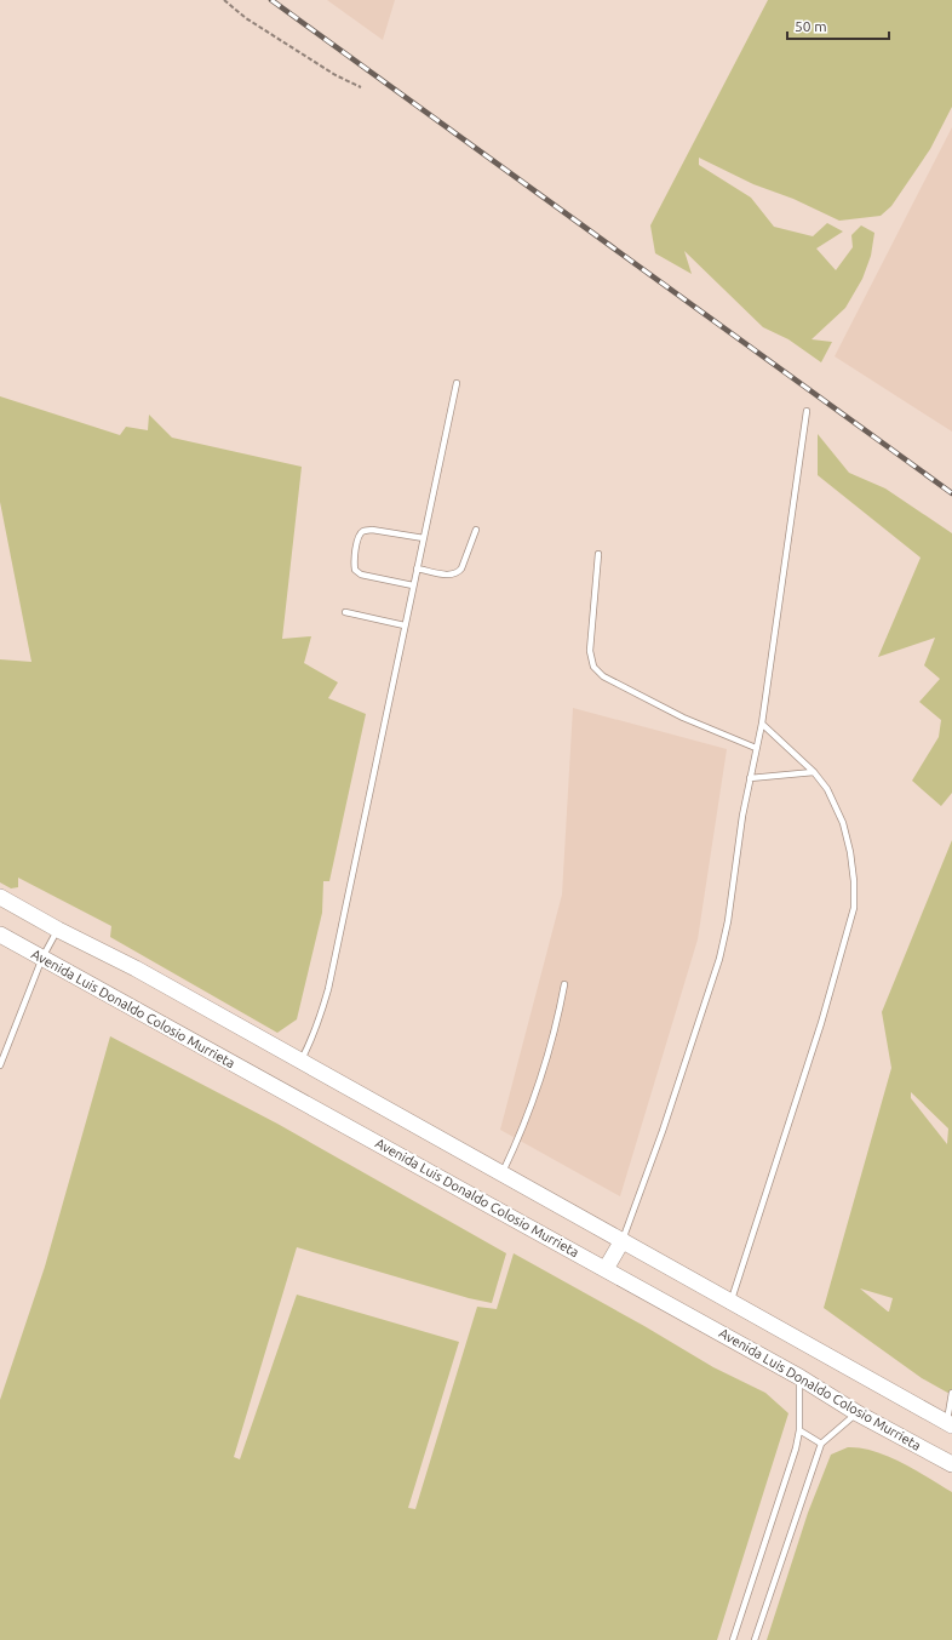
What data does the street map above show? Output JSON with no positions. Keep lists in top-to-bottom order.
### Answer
{
  "streets": {
    "main road": ["Avenida Luis Donaldo Colosio Murrieta"]
  },
  "scale_bar": "50 m"
}
